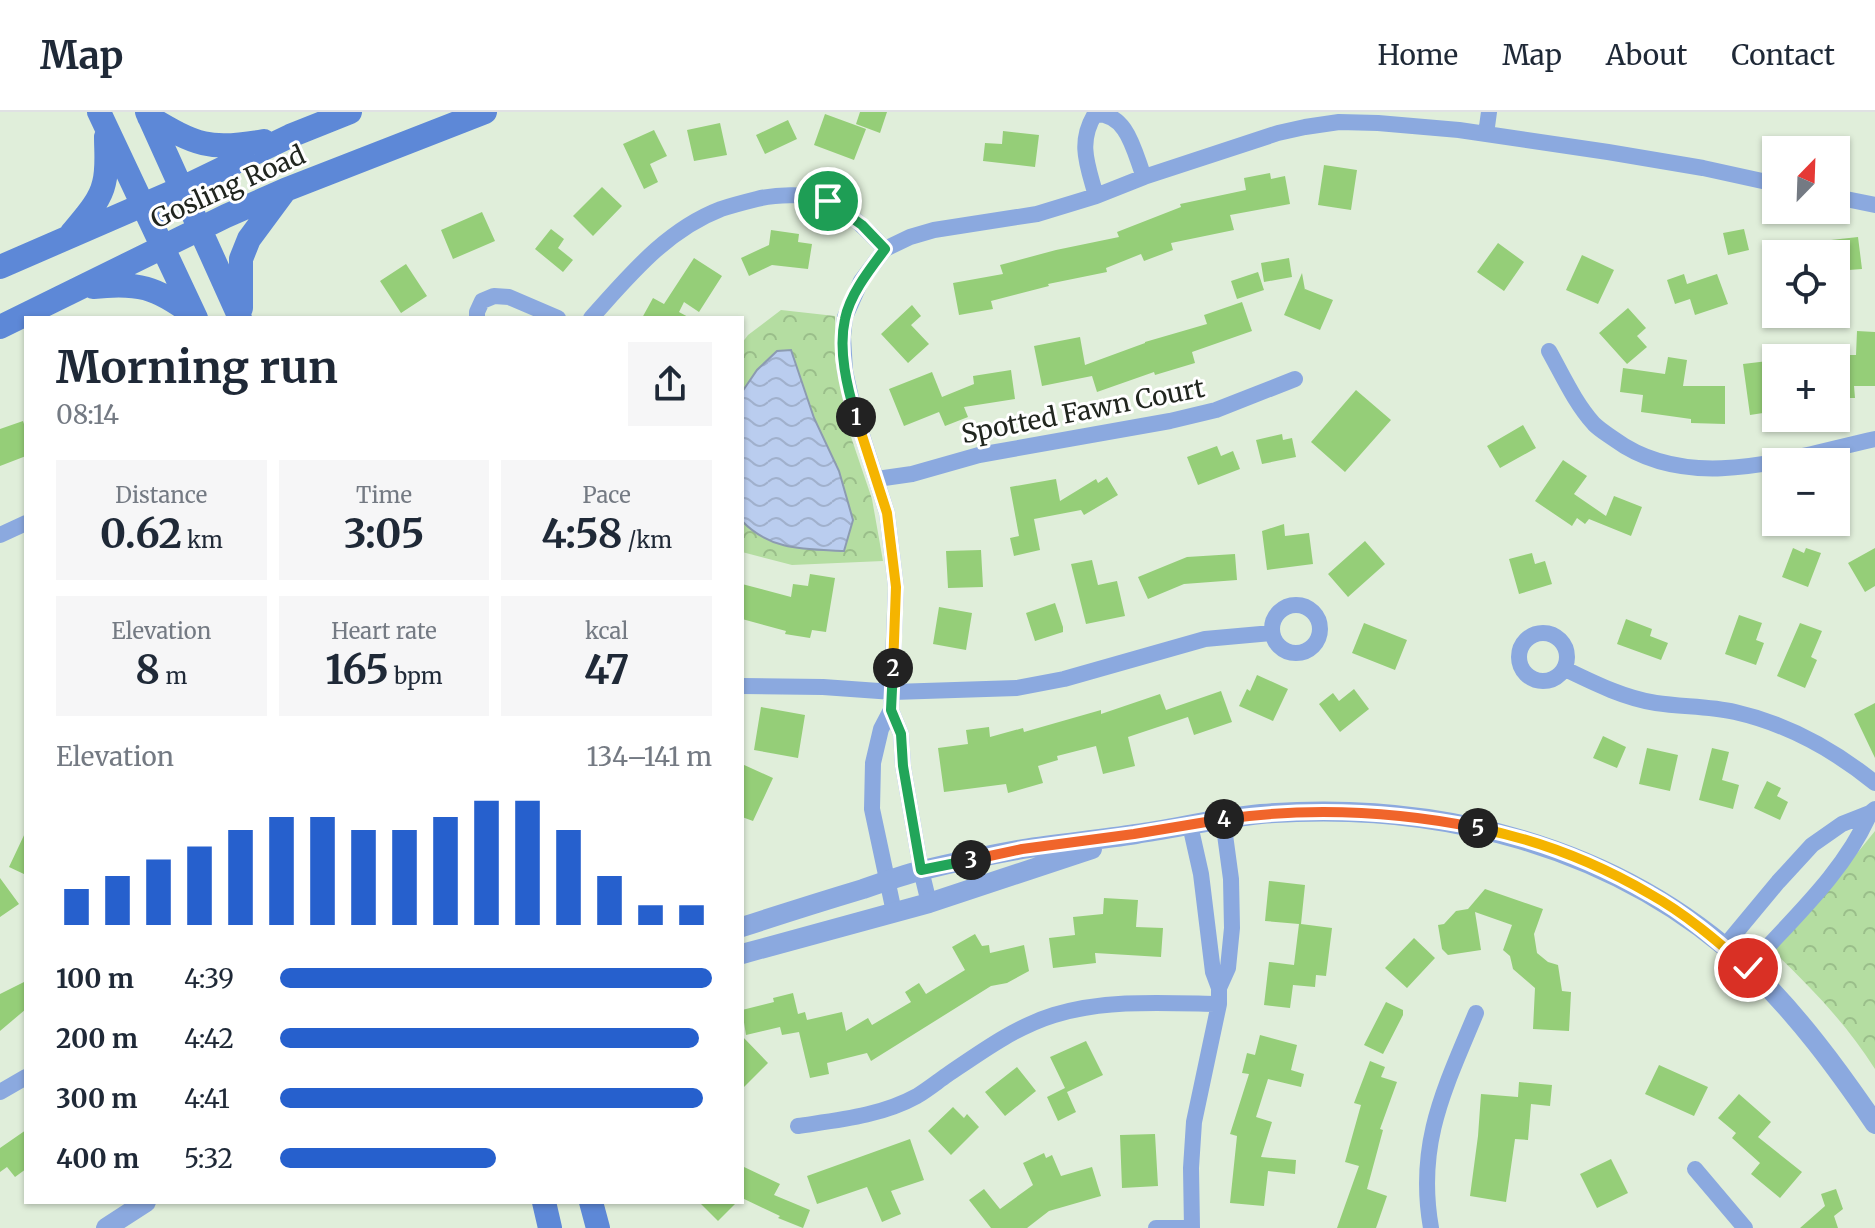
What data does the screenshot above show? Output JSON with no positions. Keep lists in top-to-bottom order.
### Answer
{
  "streets": {
    "main road": ["Gosling Road"],
    "street": ["Spotted Fawn Court"]
  },
  "north": "top right",
  "page": {
    "header": "Map",
    "nav": [
      "Home",
      "Map",
      "About",
      "Contact"
    ],
    "map_buttons": ["+", "−"],
    "heading": ["Morning run", "08:14"],
    "pins": [
      "1",
      "2",
      "4",
      "5",
      "3"
    ],
    "stats": [
      ["Distance", "0.62 km"],
      ["Time", "3:05"],
      ["Pace", "4:58 /km"],
      ["Elevation", "8 m"],
      ["Heart rate", "165 bpm"],
      ["kcal", "47"]
    ],
    "chart": ["Elevation", "134–141 m"],
    "list": [
      {
        "name": "100 m",
        "note": "4:39"
      },
      {
        "name": "200 m",
        "note": "4:42"
      },
      {
        "name": "300 m",
        "note": "4:41"
      },
      {
        "name": "400 m",
        "note": "5:32"
      }
    ]
  }
}
